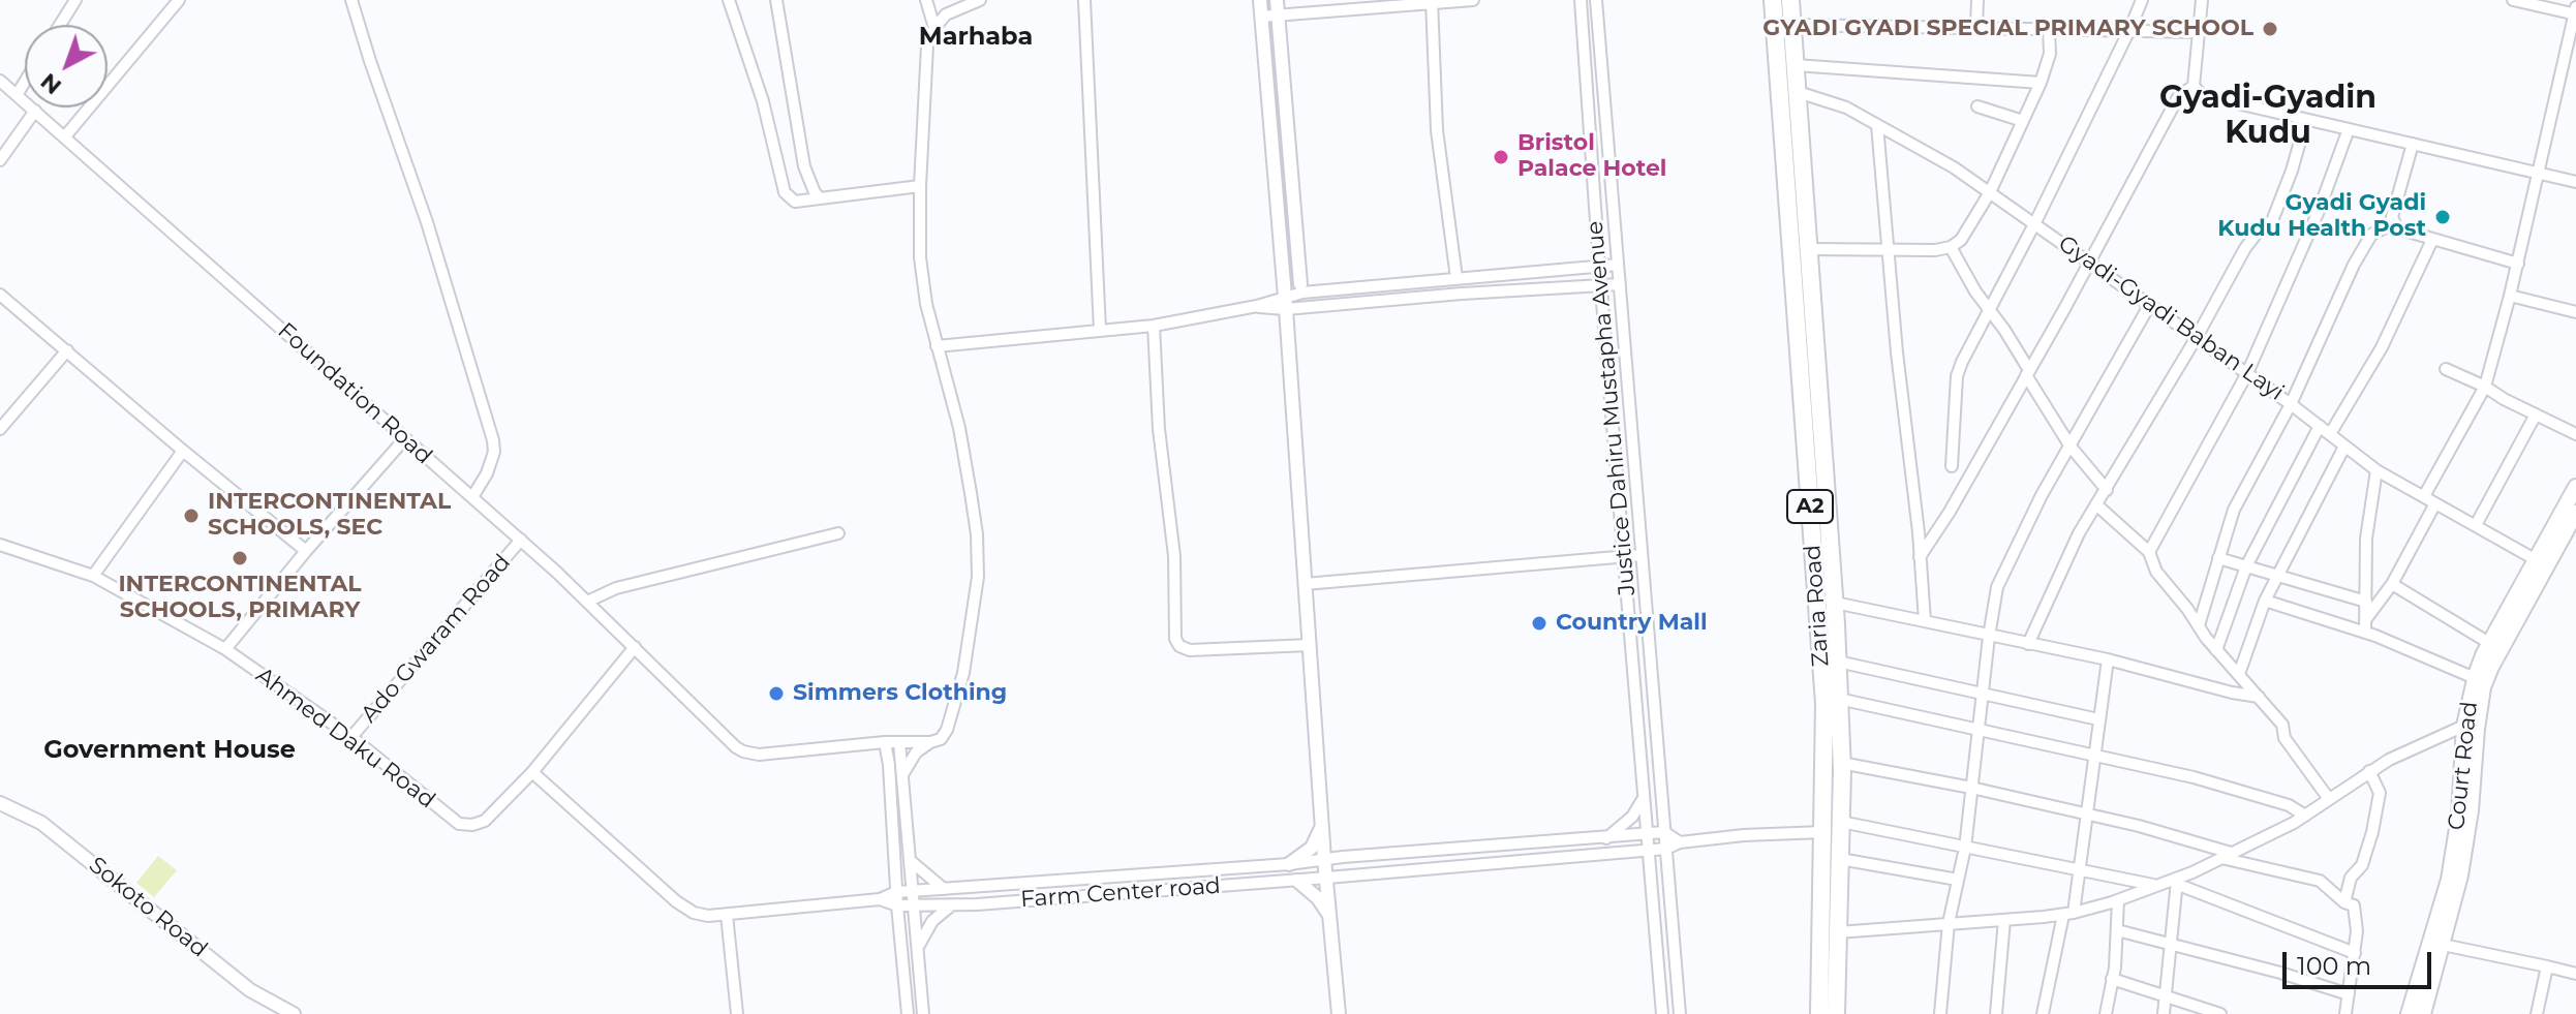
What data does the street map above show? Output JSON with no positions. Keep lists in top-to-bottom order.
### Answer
{
  "streets": {
    "highway": ["A2", "Zaria Road"],
    "main road": ["Court Road"],
    "street": [
      "Gyadi-Gyadi Baban Layi",
      "Foundation Road",
      "Justice Dahiru Mustapha Avenue",
      "Ado Gwaram Road",
      "Ahmed Daku Road",
      "Farm Center road",
      "Sokoto Road"
    ]
  },
  "crossings": [
    ["Gyadi-Gyadi Baban Layi", "Zaria Road"],
    ["Gyadi-Gyadi Baban Layi", "Court Road"],
    ["Foundation Road", "Ado Gwaram Road"],
    ["Foundation Road", "Ahmed Daku Road"],
    ["Justice Dahiru Mustapha Avenue", "Farm Center road"],
    ["Ado Gwaram Road", "Ahmed Daku Road"]
  ],
  "districts": ["Marhaba", "Gyadi-Gyadin Kudu", "Government House"],
  "places": [
    "GYADI GYADI SPECIAL PRIMARY SCHOOL",
    "Bristol Palace Hotel",
    "Gyadi Gyadi Kudu Health Post",
    "INTERCONTINENTAL SCHOOLS, SEC",
    "INTERCONTINENTAL SCHOOLS, PRIMARY",
    "Country Mall",
    "Simmers Clothing"
  ],
  "scale_bar": "100 m",
  "north": "bottom left"
}
